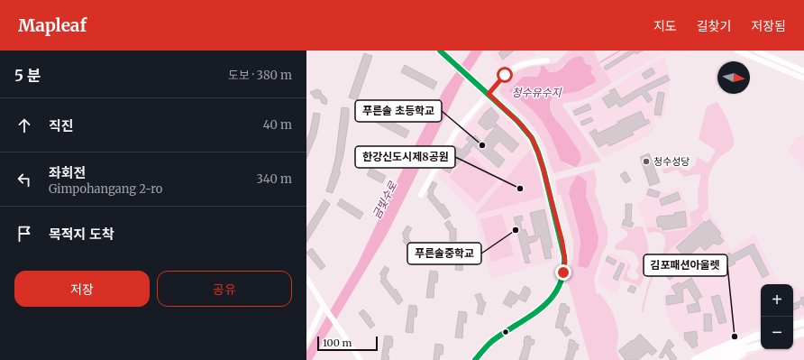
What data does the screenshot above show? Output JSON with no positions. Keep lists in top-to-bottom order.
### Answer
{
  "water": ["청수유수지", "금빛수로"],
  "places": [
    "푸른솔 초등학교",
    "청수성당",
    "한강신도시제8공원",
    "푸른솔중학교",
    "김포패션아울렛"
  ],
  "scale_bar": "100 m",
  "north": "right",
  "page": {
    "header": "Mapleaf",
    "nav": ["지도", "길찾기", "저장됨"],
    "heading": ["5 분", "도보 · 380 m"],
    "list": [
      ["직진", "40 m"],
      ["좌회전", "Gimpohangang 2-ro", "340 m"],
      "목적지 도착"
    ],
    "buttons": ["저장", "공유"],
    "map_buttons": ["+", "−"],
    "scale": "100 m"
  }
}
